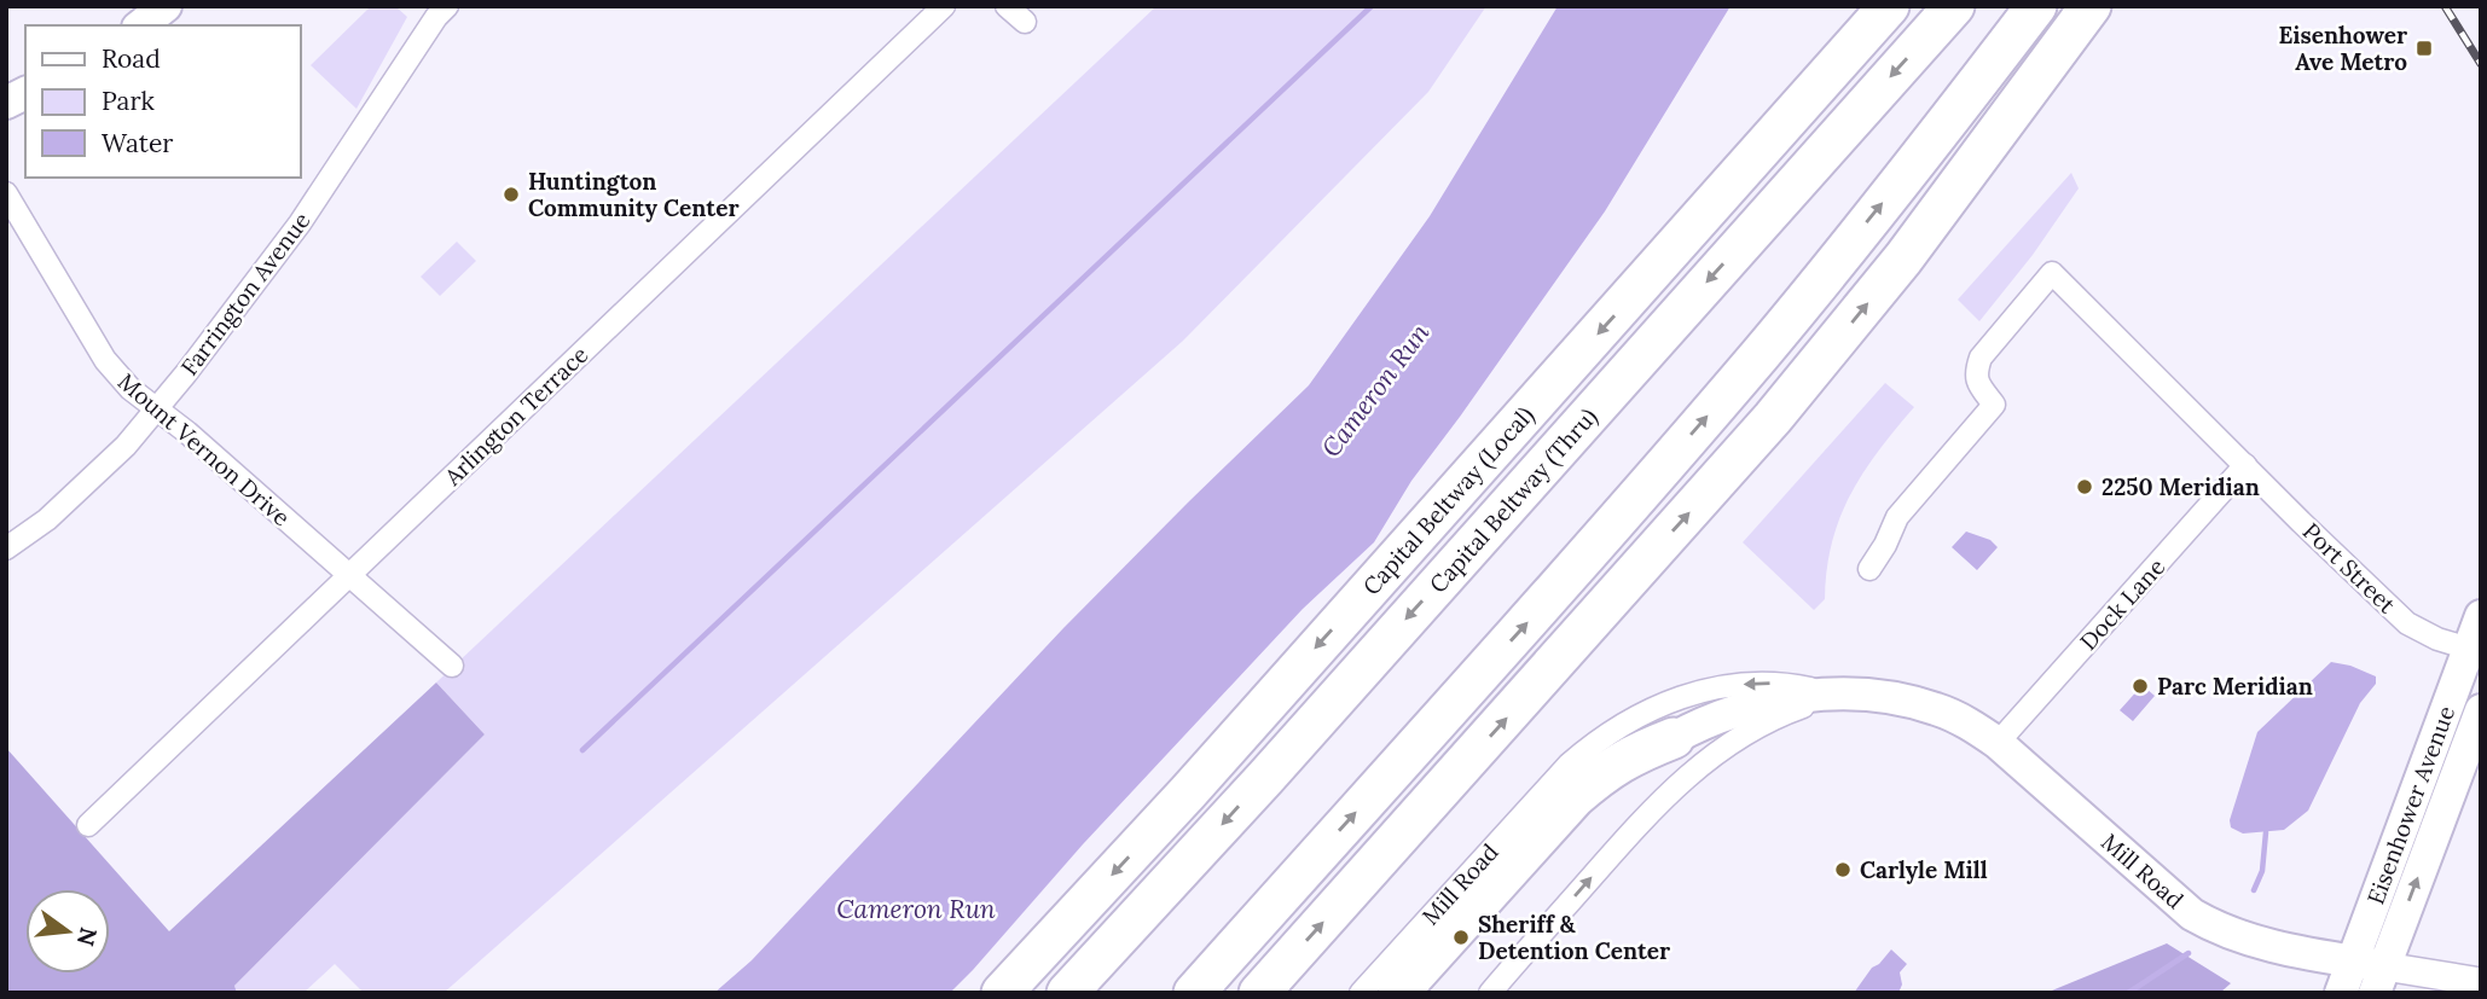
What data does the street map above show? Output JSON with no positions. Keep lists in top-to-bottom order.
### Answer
{
  "streets": {
    "highway": ["Capital Beltway (Local)", "Capital Beltway (Thru)"],
    "main road": ["Eisenhower Avenue", "Mill Road"],
    "street": [
      "Farrington Avenue",
      "Arlington Terrace",
      "Mount Vernon Drive",
      "Port Street",
      "Dock Lane"
    ]
  },
  "crossings": [
    ["Farrington Avenue", "Mount Vernon Drive"],
    ["Arlington Terrace", "Mount Vernon Drive"],
    ["Port Street", "Dock Lane"],
    ["Port Street", "Eisenhower Avenue"],
    ["Dock Lane", "Mill Road"],
    ["Eisenhower Avenue", "Mill Road"]
  ],
  "water": ["Cameron Run"],
  "places": {
    "transit": ["Eisenhower Ave Metro"],
    "other": [
      "Huntington Community Center",
      "2250 Meridian",
      "Parc Meridian",
      "Carlyle Mill",
      "Sheriff & Detention Center"
    ]
  },
  "legend": ["Road", "Park", "Water"],
  "north": "right"
}
